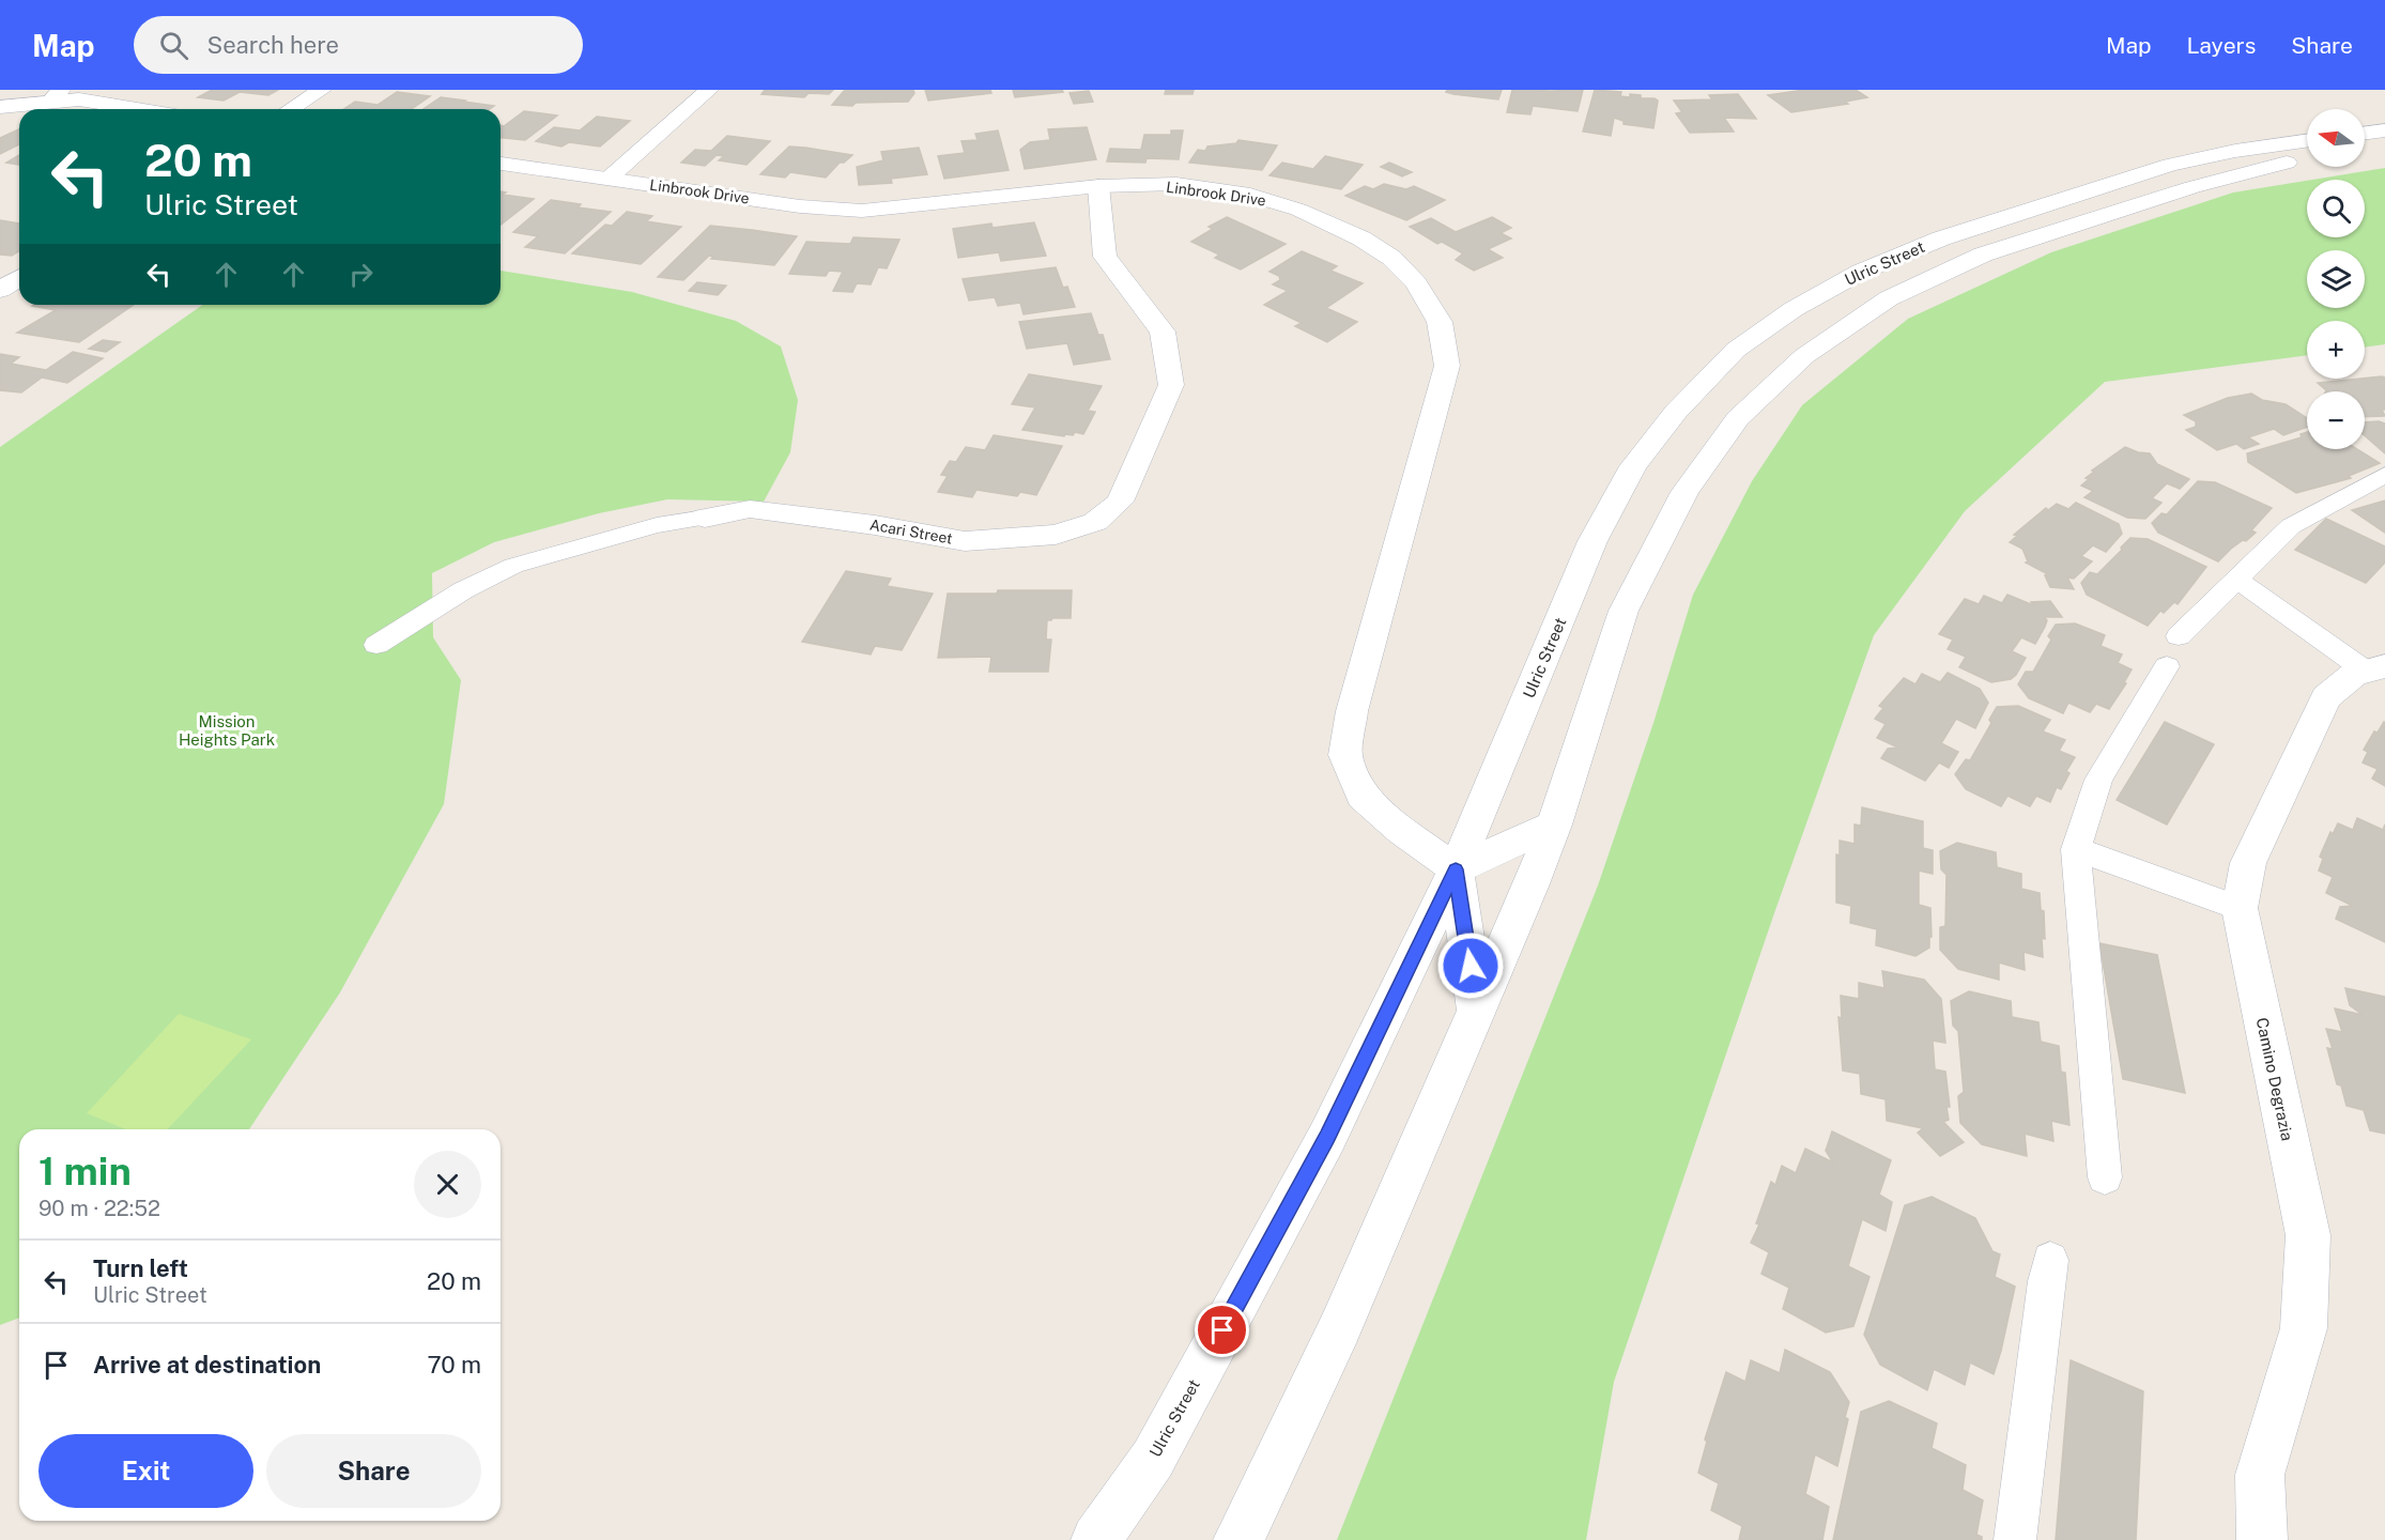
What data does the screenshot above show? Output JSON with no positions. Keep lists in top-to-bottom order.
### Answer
{
  "streets": {
    "main road": [
      "Linbrook Drive",
      "Ulric Street",
      "Acari Street",
      "Camino Degrazia"
    ]
  },
  "crossings": [
    ["Linbrook Drive", "Ulric Street"],
    ["Linbrook Drive", "Acari Street"]
  ],
  "parks": ["Mission Heights Park"],
  "north": "left",
  "page": {
    "header": "Map",
    "search": "Search here",
    "nav": ["Map", "Layers", "Share"],
    "map_buttons": ["+", "−"],
    "turn": ["20 m", "Ulric Street"],
    "heading": ["1 min", "90 m · 22:52"],
    "list": [
      {
        "name": "Turn left",
        "note": "Ulric Street",
        "value": "20 m"
      },
      {
        "name": "Arrive at destination",
        "value": "70 m"
      }
    ],
    "buttons": ["Exit", "Share"]
  }
}
